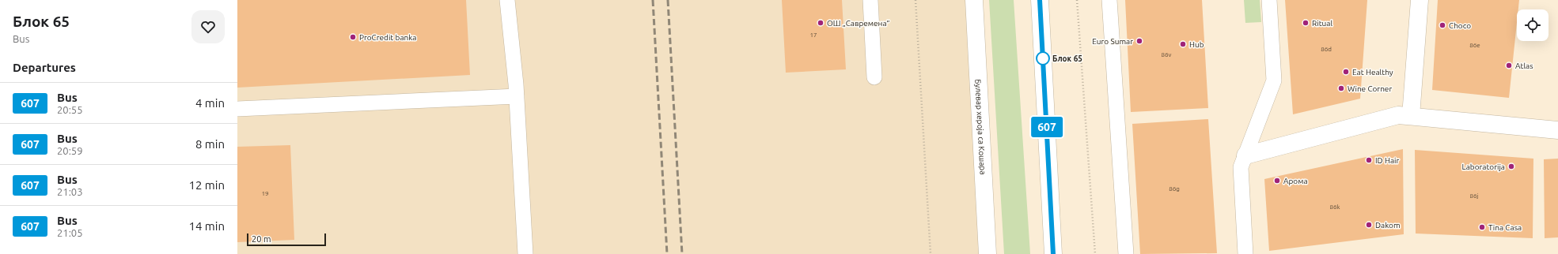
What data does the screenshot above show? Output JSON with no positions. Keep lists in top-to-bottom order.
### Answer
{
  "streets": {
    "main road": ["Булевар хероја са Кошара"]
  },
  "places": [
    "ОШ „Савремена”",
    "Ritual",
    "Choco",
    "ProCredit banka",
    "Euro Sumar",
    "Hub",
    "Блок 65",
    "Atlas",
    "Eat Healthy",
    "Wine Corner",
    "ID Hair",
    "Laboratorija",
    "Арома",
    "Dakom",
    "Tina Casa"
  ],
  "lines": ["bus line 607"],
  "house_numbers": [
    "17",
    "86e",
    "86d",
    "86v",
    "86g",
    "19",
    "86j",
    "86k"
  ],
  "scale_bar": "20 m",
  "page": {
    "heading": [
      ["Блок 65", "Bus"],
      "Departures"
    ],
    "on_map": "607",
    "list": [
      {
        "mark": "607",
        "name": "Bus",
        "note": "20:55",
        "value": "4 min"
      },
      {
        "mark": "607",
        "name": "Bus",
        "note": "20:59",
        "value": "8 min"
      },
      {
        "mark": "607",
        "name": "Bus",
        "note": "21:03",
        "value": "12 min"
      },
      {
        "mark": "607",
        "name": "Bus",
        "note": "21:05",
        "value": "14 min"
      }
    ],
    "scale": "20 m"
  }
}
